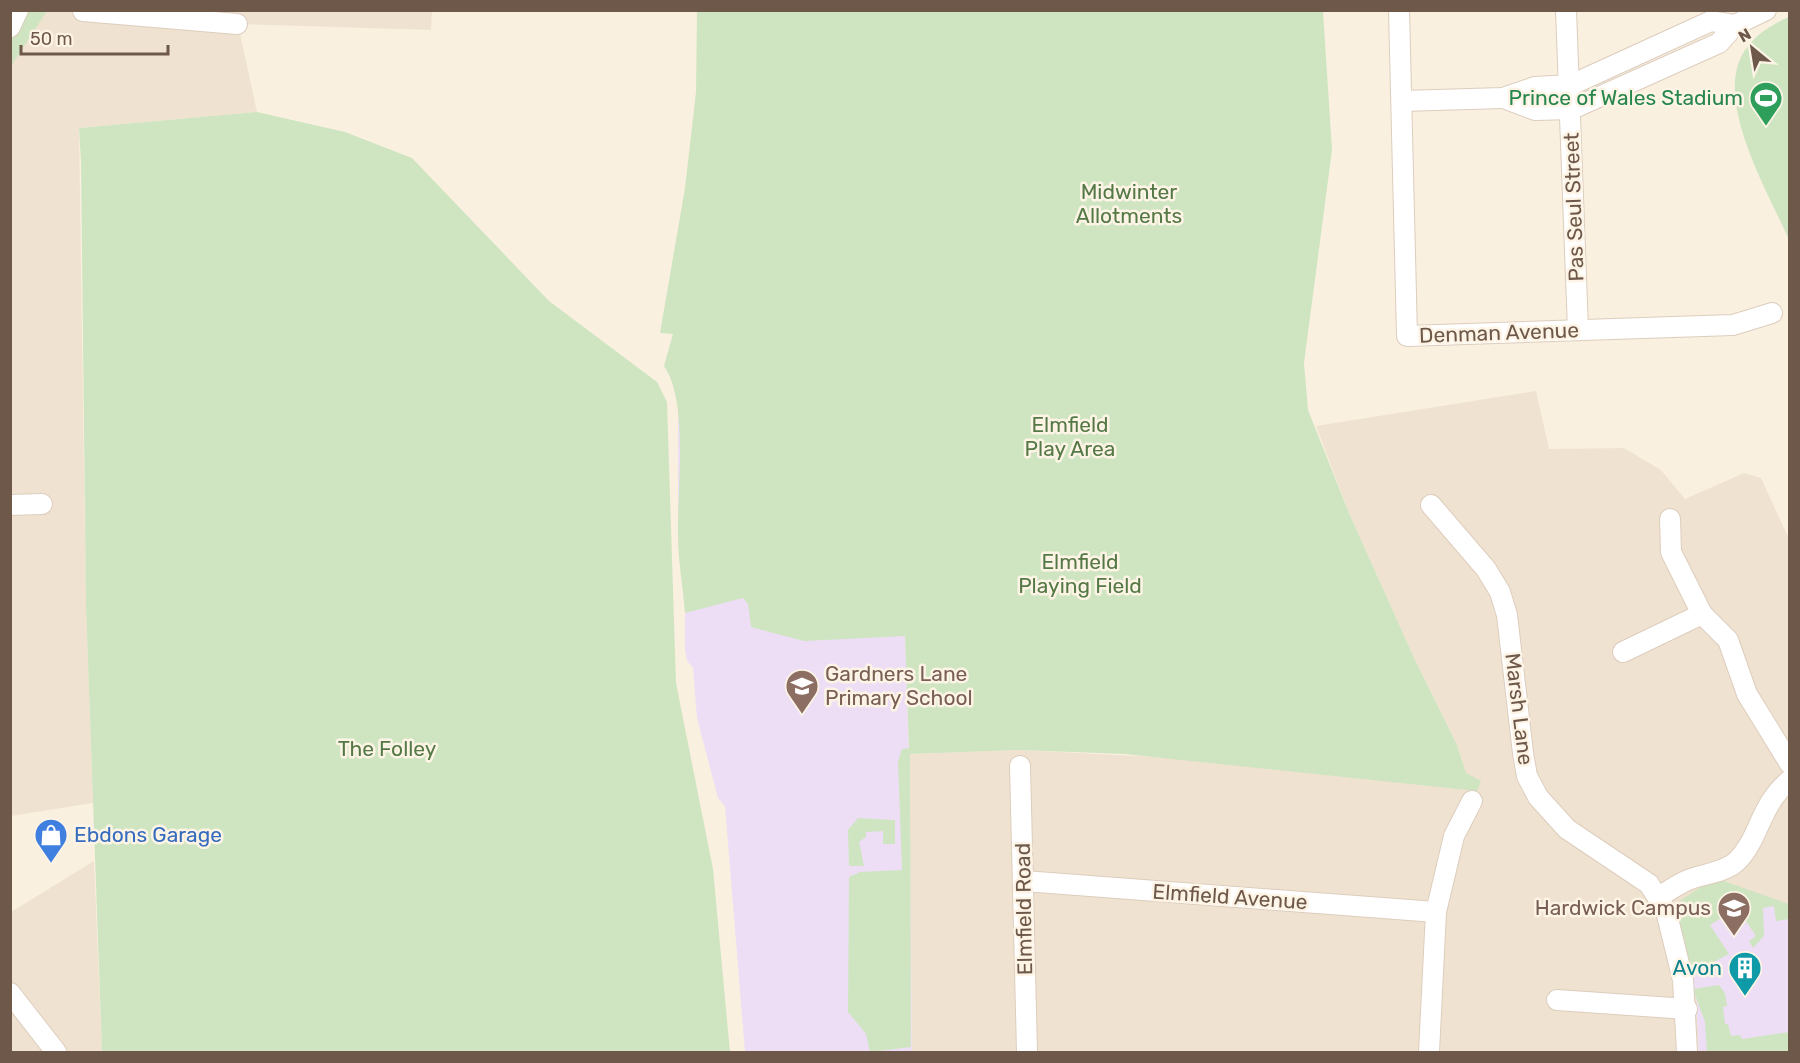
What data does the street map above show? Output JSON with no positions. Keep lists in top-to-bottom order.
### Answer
{
  "streets": {
    "street": [
      "Pas Seul Street",
      "Denman Avenue",
      "Marsh Lane",
      "Elmfield Avenue",
      "Elmfield Road"
    ]
  },
  "crossings": [
    ["Pas Seul Street", "Denman Avenue"],
    ["Elmfield Avenue", "Elmfield Road"]
  ],
  "parks": [
    "Midwinter Allotments",
    "Elmfield Play Area",
    "Elmfield Playing Field",
    "The Folley"
  ],
  "places": {
    "sports": ["Prince of Wales Stadium"],
    "school or university": ["Gardners Lane Primary School", "Hardwick Campus"],
    "shop": ["Ebdons Garage"],
    "building": ["Avon"]
  },
  "scale_bar": "50 m",
  "north": "top left"
}
